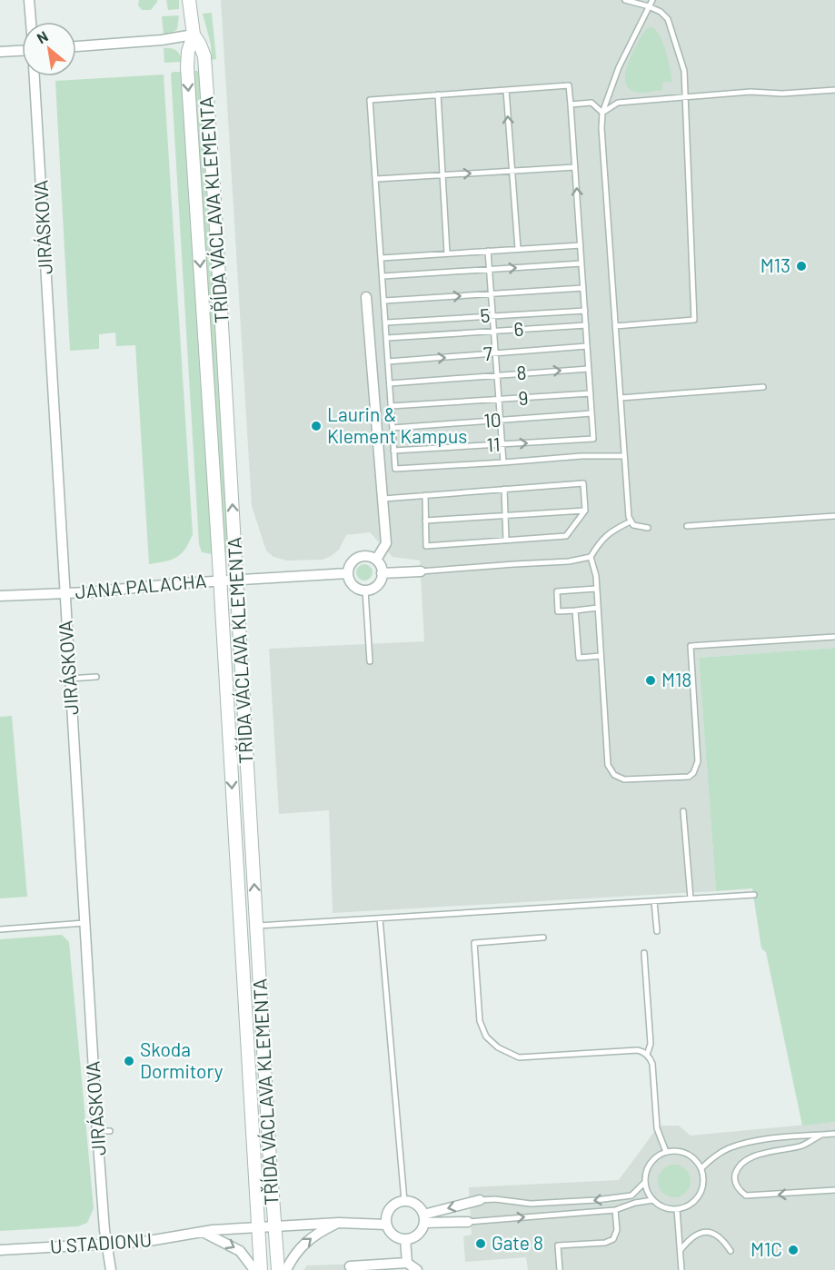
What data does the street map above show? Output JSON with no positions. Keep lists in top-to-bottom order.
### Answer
{
  "streets": {
    "street": [
      "TŘÍDA VÁCLAVA KLEMENTA",
      "JIRÁSKOVA",
      "JANA PALACHA",
      "U STADIONU"
    ],
    "lane": [
      "5",
      "6",
      "7",
      "8",
      "9",
      "10",
      "11"
    ]
  },
  "crossings": [
    ["TŘÍDA VÁCLAVA KLEMENTA", "JANA PALACHA"],
    ["TŘÍDA VÁCLAVA KLEMENTA", "U STADIONU"],
    ["JIRÁSKOVA", "JANA PALACHA"],
    ["JIRÁSKOVA", "U STADIONU"],
    ["10", "11"]
  ],
  "one_way": ["7", "8"],
  "places": [
    "M13",
    "Laurin & Klement Kampus",
    "M18",
    "Skoda Dormitory",
    "Gate 8",
    "M1C"
  ],
  "north": "top left"
}
